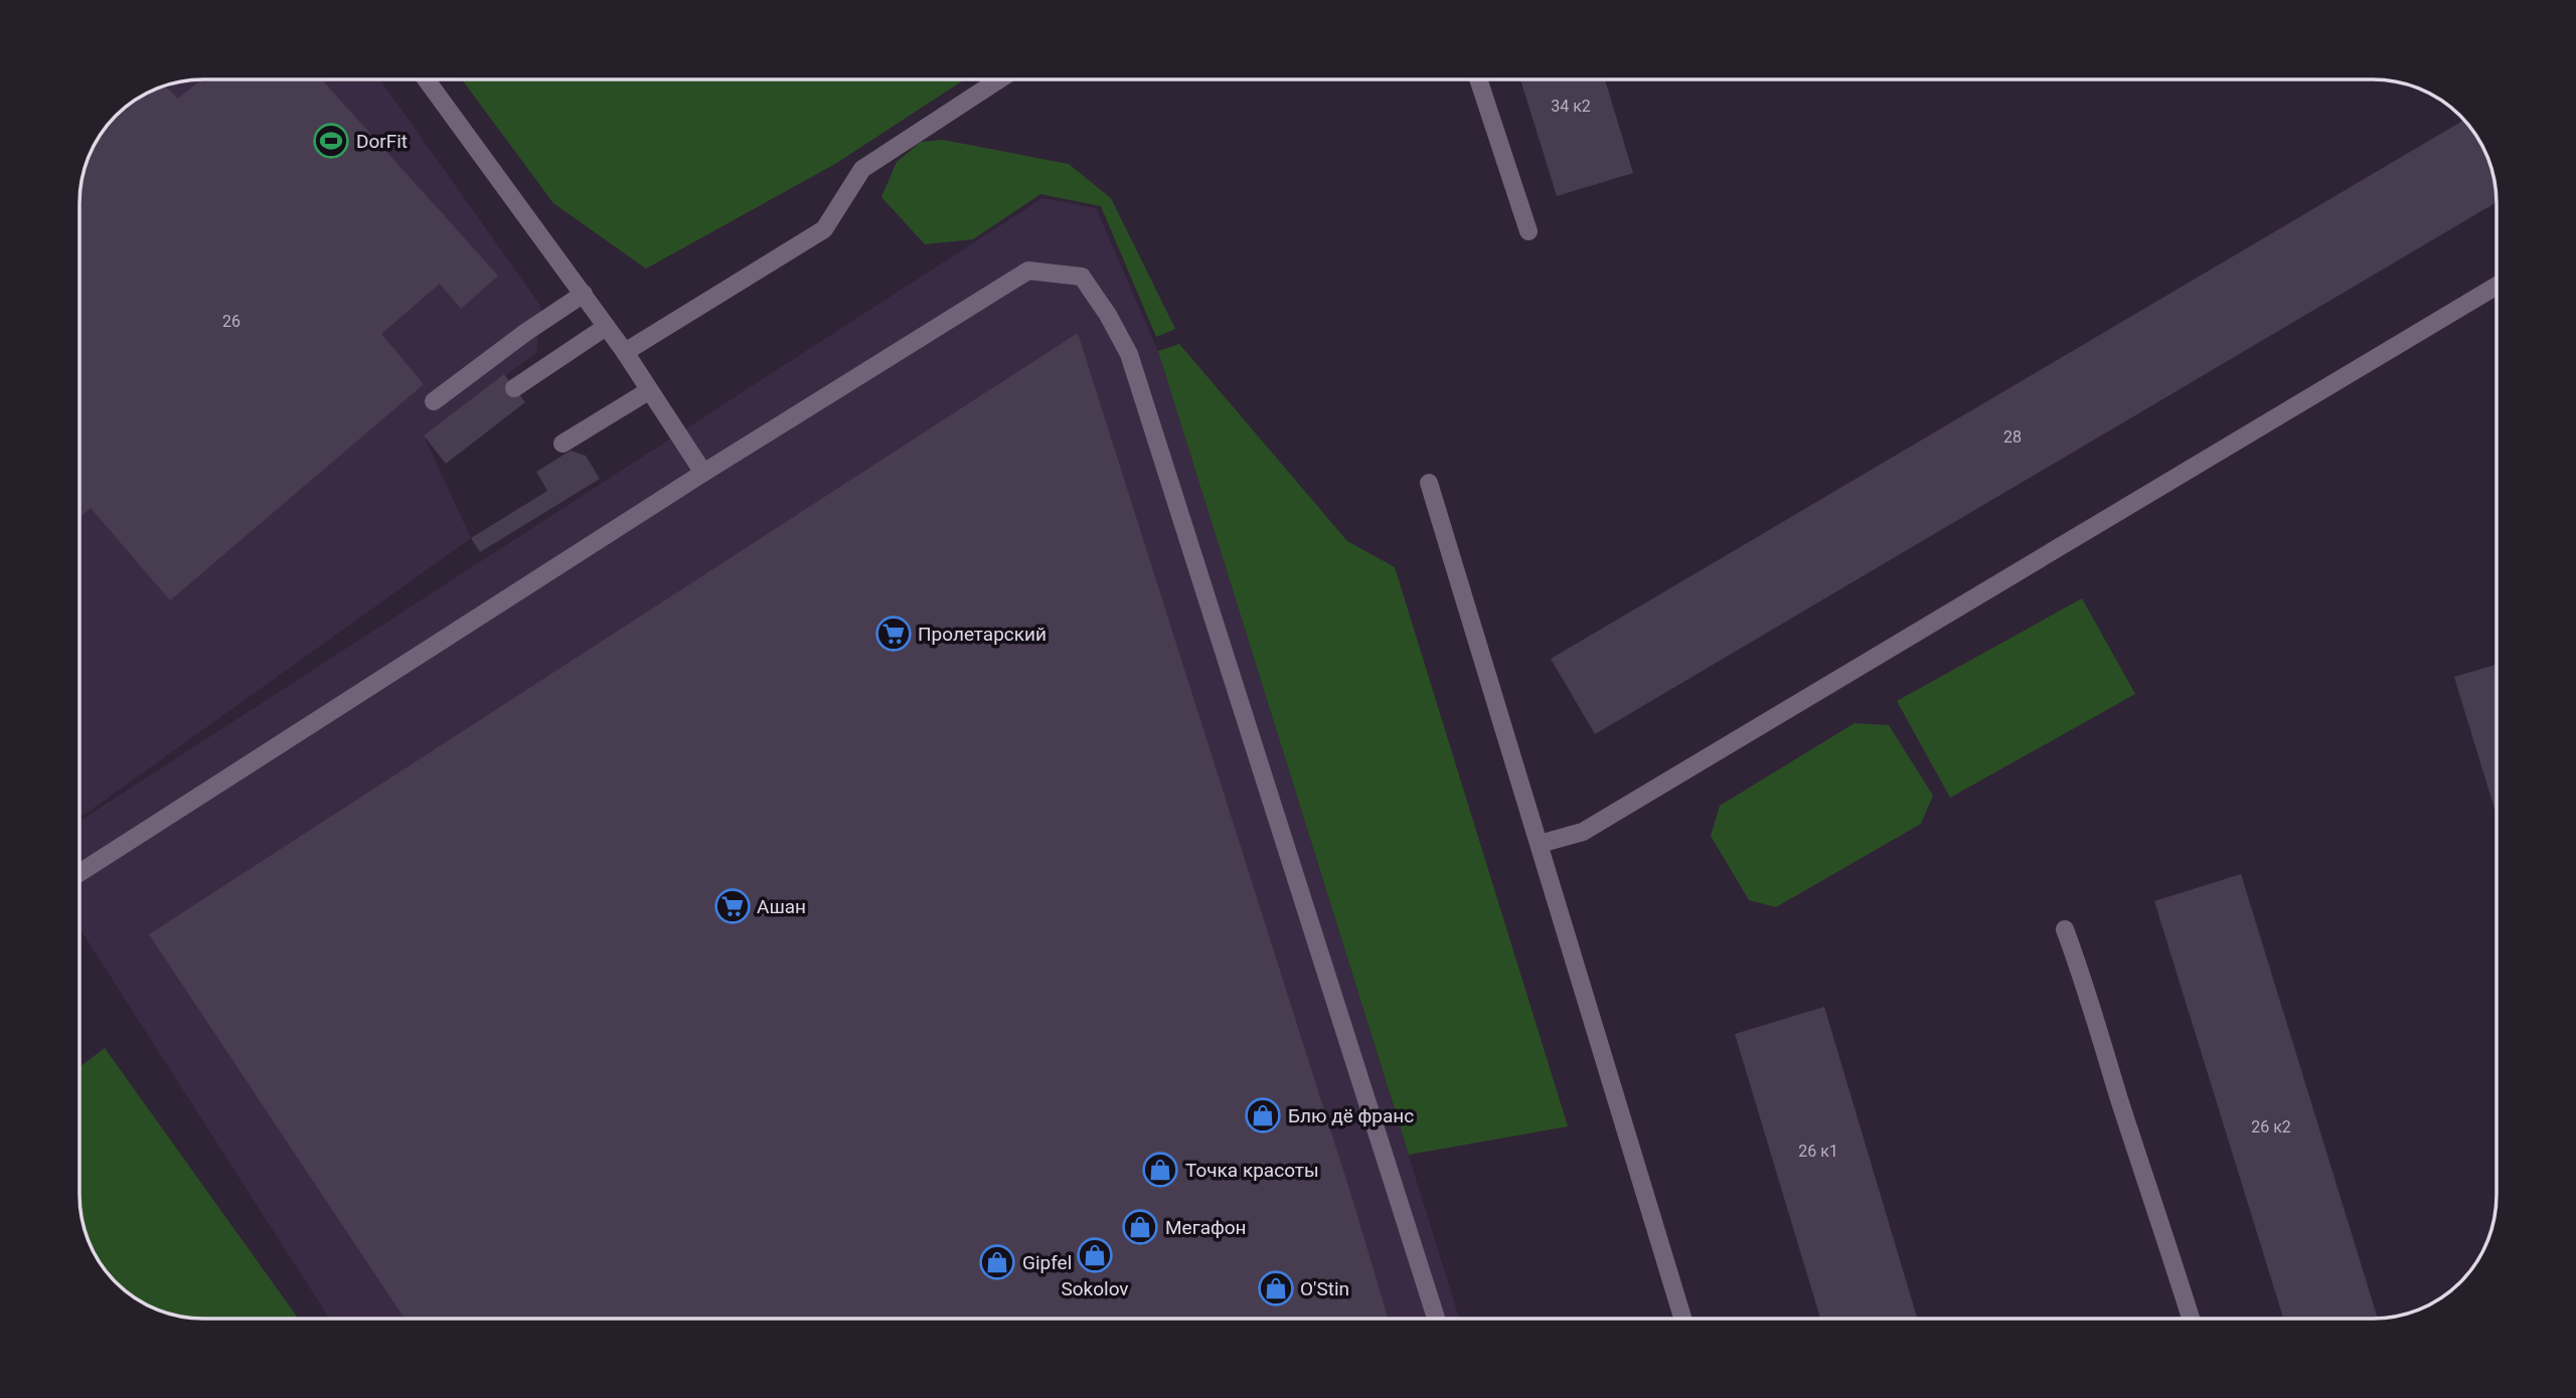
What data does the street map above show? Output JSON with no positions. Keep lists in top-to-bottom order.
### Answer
{
  "places": {
    "sports": ["DorFit"],
    "supermarket": ["Пролетарский", "Ашан"],
    "shop": [
      "Блю дё франс",
      "Точка красоты",
      "Мегафон",
      "Sokolov",
      "Gipfel",
      "O'Stin"
    ]
  },
  "house_numbers": [
    "34 к2",
    "26",
    "28",
    "26 к2",
    "26 к1"
  ]
}
